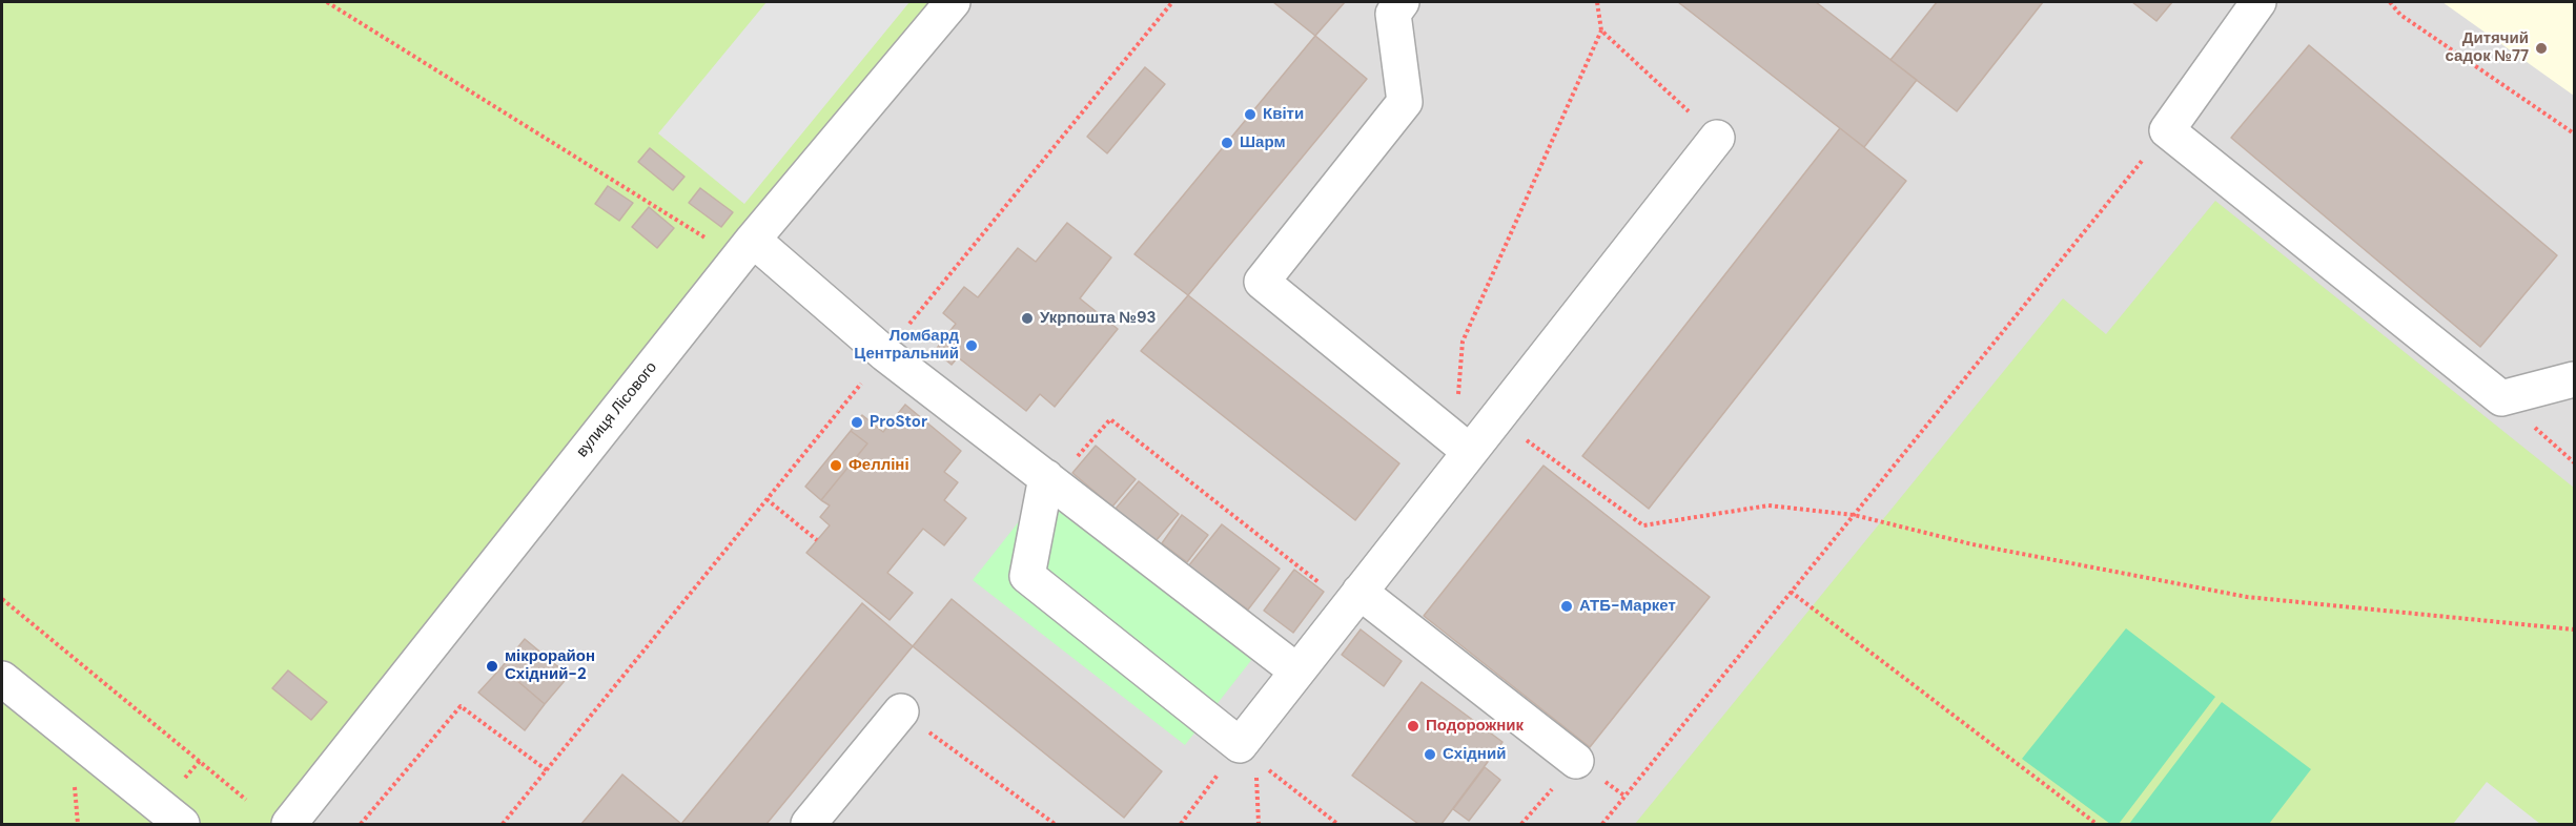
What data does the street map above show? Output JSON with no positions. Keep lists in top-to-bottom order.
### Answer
{
  "streets": {
    "street": ["вулиця Лісового"]
  },
  "places": [
    "Дитячий садок №77",
    "Квіти",
    "Шарм",
    "Укрпошта №93",
    "Ломбард Центральний",
    "ProStor",
    "Фелліні",
    "АТБ-Маркет",
    "мікрорайон Східний-2",
    "Подорожник",
    "Східний"
  ]
}
